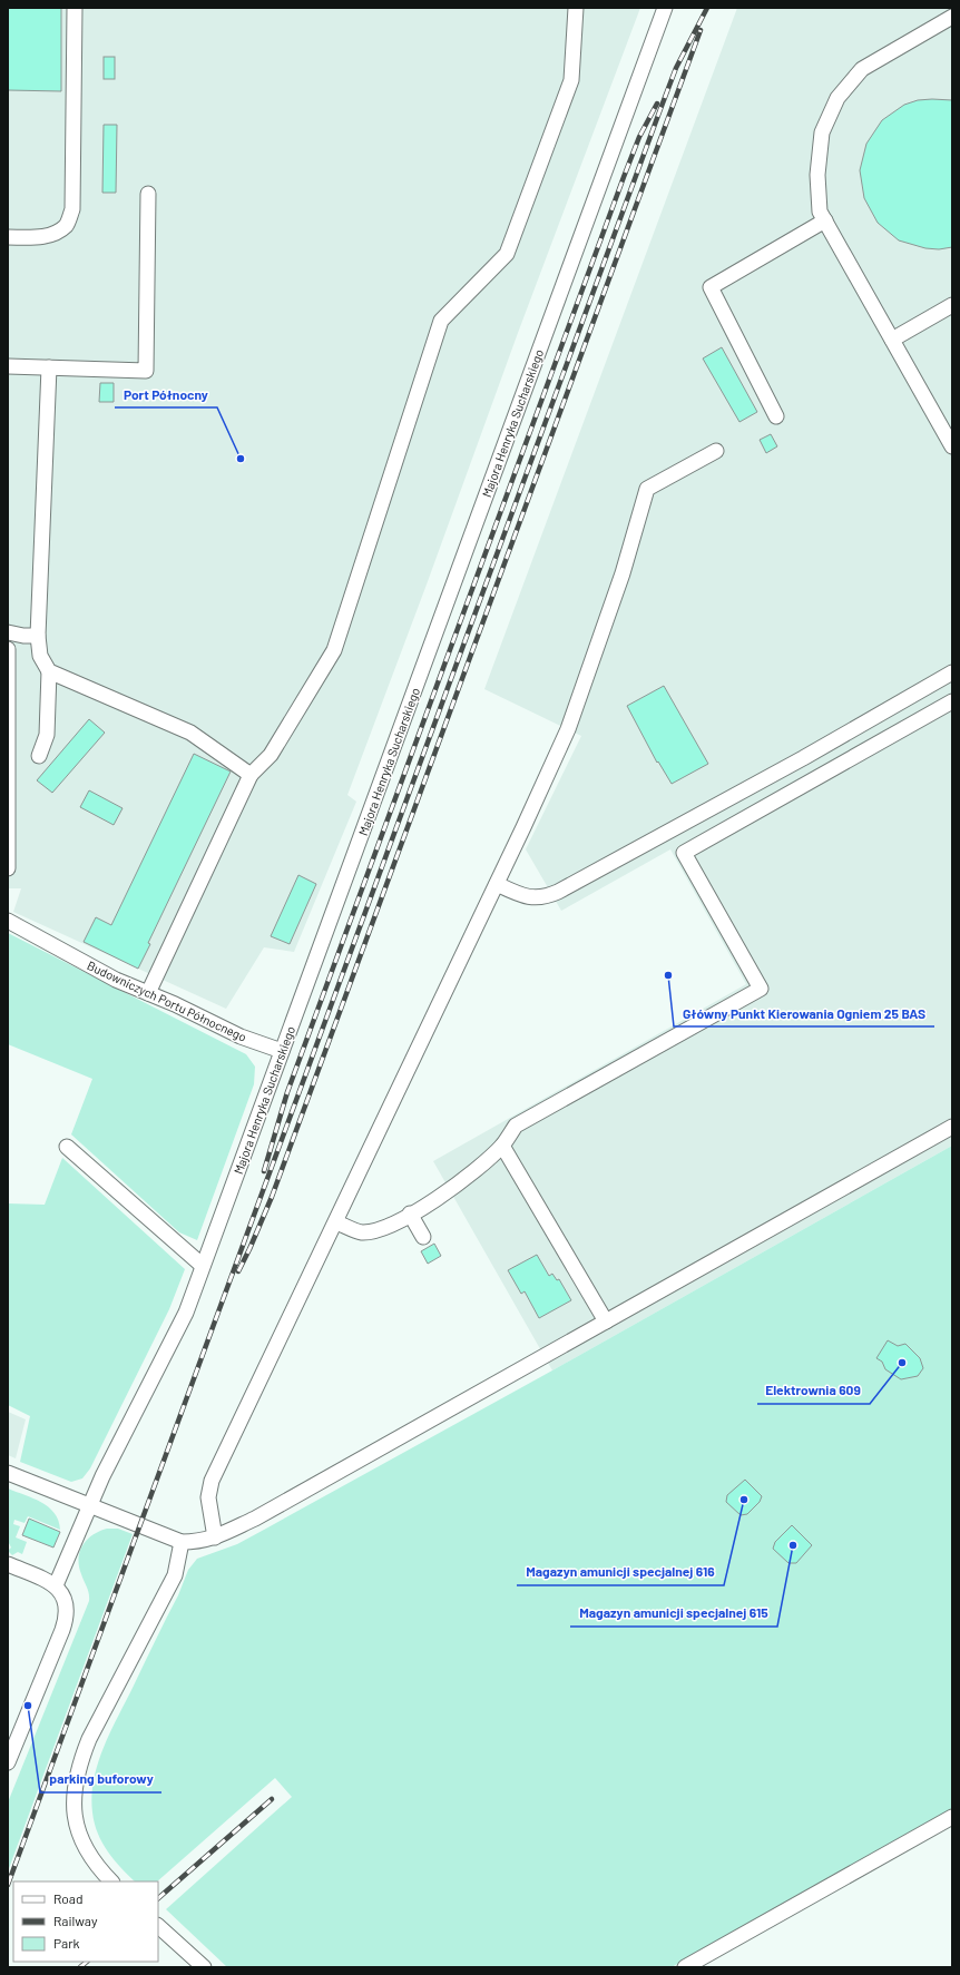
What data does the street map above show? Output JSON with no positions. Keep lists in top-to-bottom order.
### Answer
{
  "streets": {
    "street": ["Majora Henryka Sucharskiego", "Budowniczych Portu Północnego"]
  },
  "crossings": [
    ["Majora Henryka Sucharskiego", "Budowniczych Portu Północnego"]
  ],
  "places": [
    "Port Północny",
    "Główny Punkt Kierowania Ogniem 25 BAS",
    "Elektrownia 609",
    "Magazyn amunicji specjalnej 616",
    "Magazyn amunicji specjalnej 615",
    "parking buforowy"
  ],
  "legend": ["Road", "Railway", "Park"]
}
